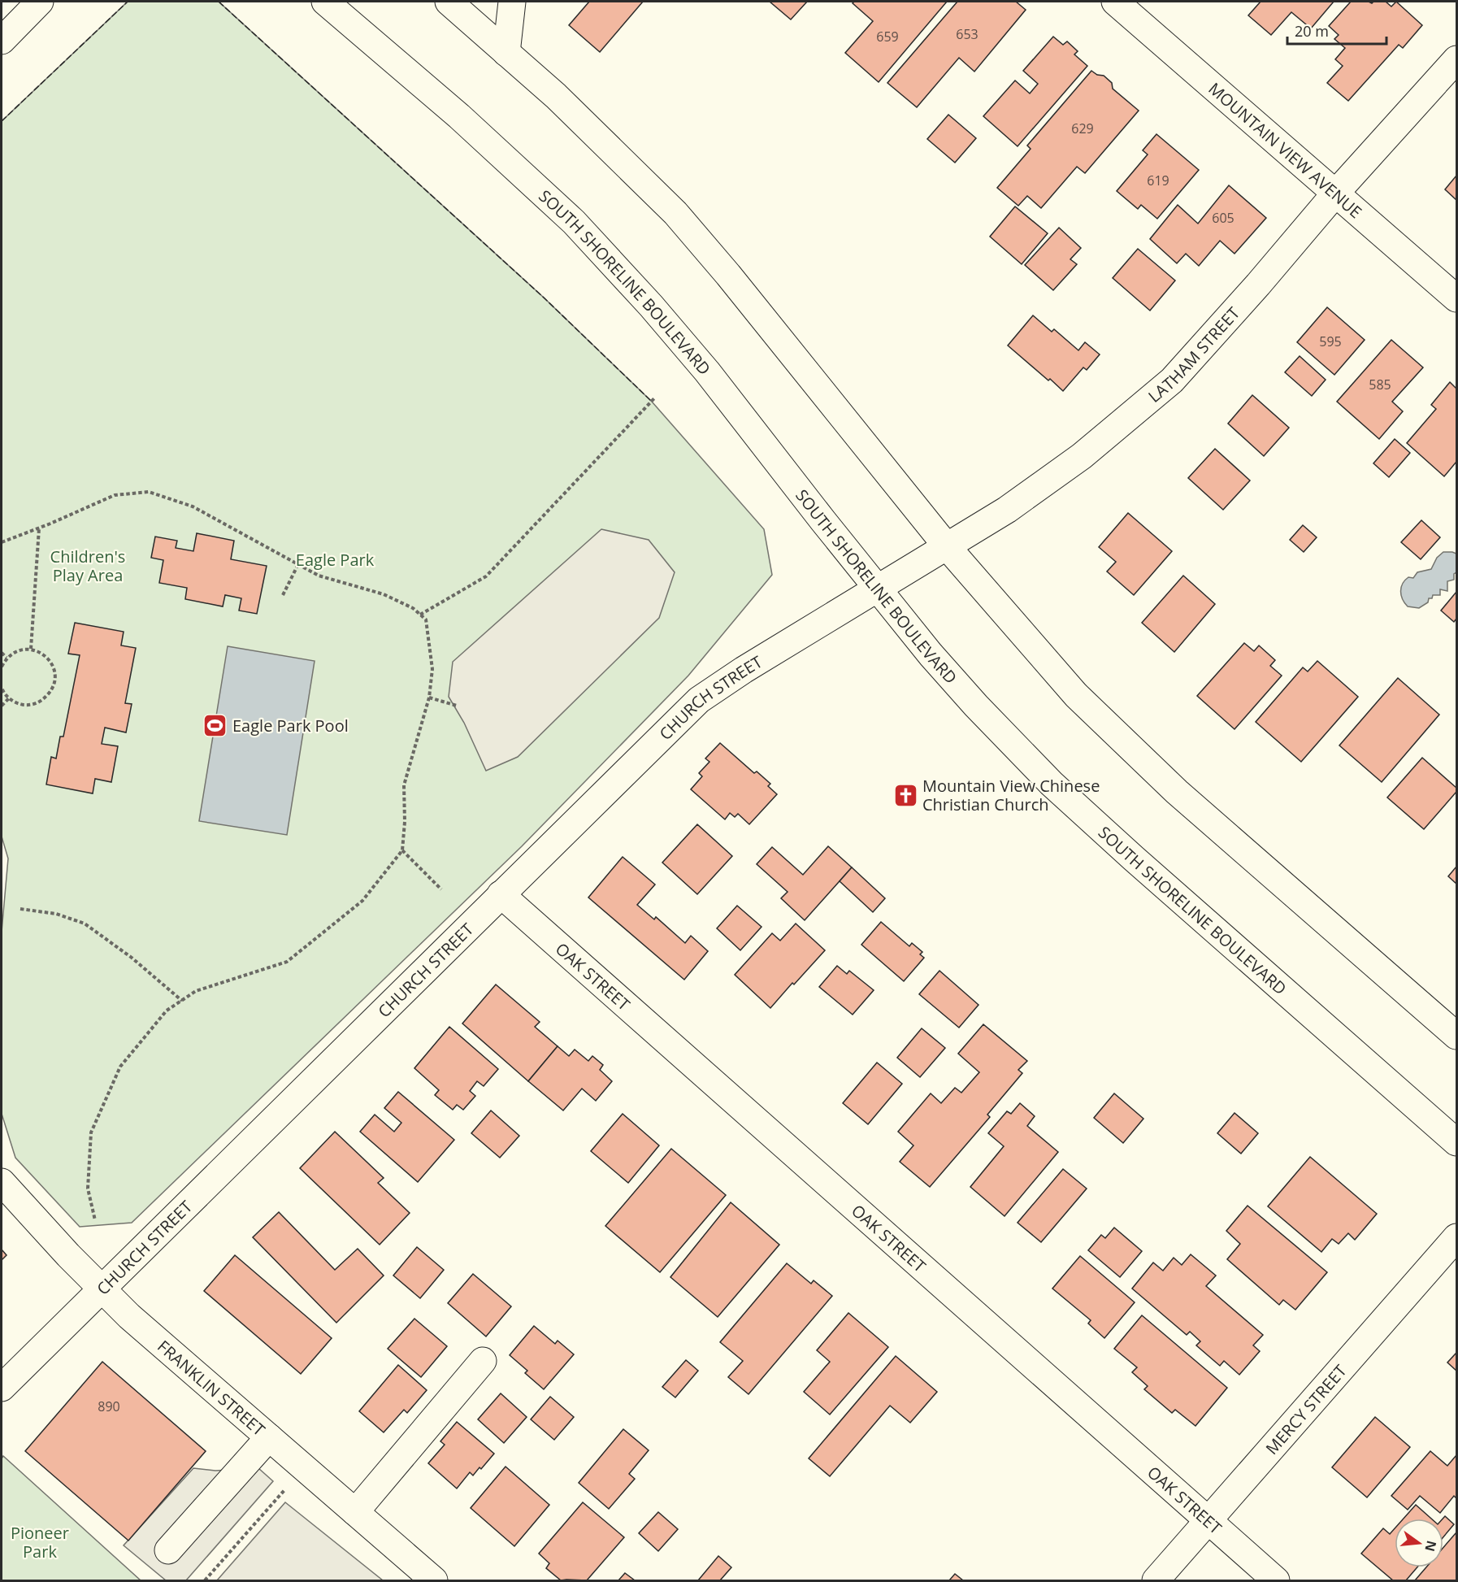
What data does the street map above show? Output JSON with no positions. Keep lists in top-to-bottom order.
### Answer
{
  "streets": {
    "street": [
      "MOUNTAIN VIEW AVENUE",
      "SOUTH SHORELINE BOULEVARD",
      "LATHAM STREET",
      "CHURCH STREET",
      "OAK STREET",
      "FRANKLIN STREET",
      "MERCY STREET"
    ]
  },
  "crossings": [
    ["MOUNTAIN VIEW AVENUE", "LATHAM STREET"],
    ["SOUTH SHORELINE BOULEVARD", "LATHAM STREET"],
    ["SOUTH SHORELINE BOULEVARD", "CHURCH STREET"],
    ["LATHAM STREET", "CHURCH STREET"],
    ["CHURCH STREET", "OAK STREET"],
    ["CHURCH STREET", "FRANKLIN STREET"],
    ["OAK STREET", "MERCY STREET"]
  ],
  "parks": ["Children's Play Area", "Eagle Park", "Pioneer Park"],
  "places": {
    "sports": ["Eagle Park Pool"],
    "church": ["Mountain View Chinese Christian Church"]
  },
  "house_numbers": [
    "653",
    "659",
    "629",
    "619",
    "605",
    "595",
    "585",
    "890"
  ],
  "scale_bar": "20 m",
  "north": "right"
}
